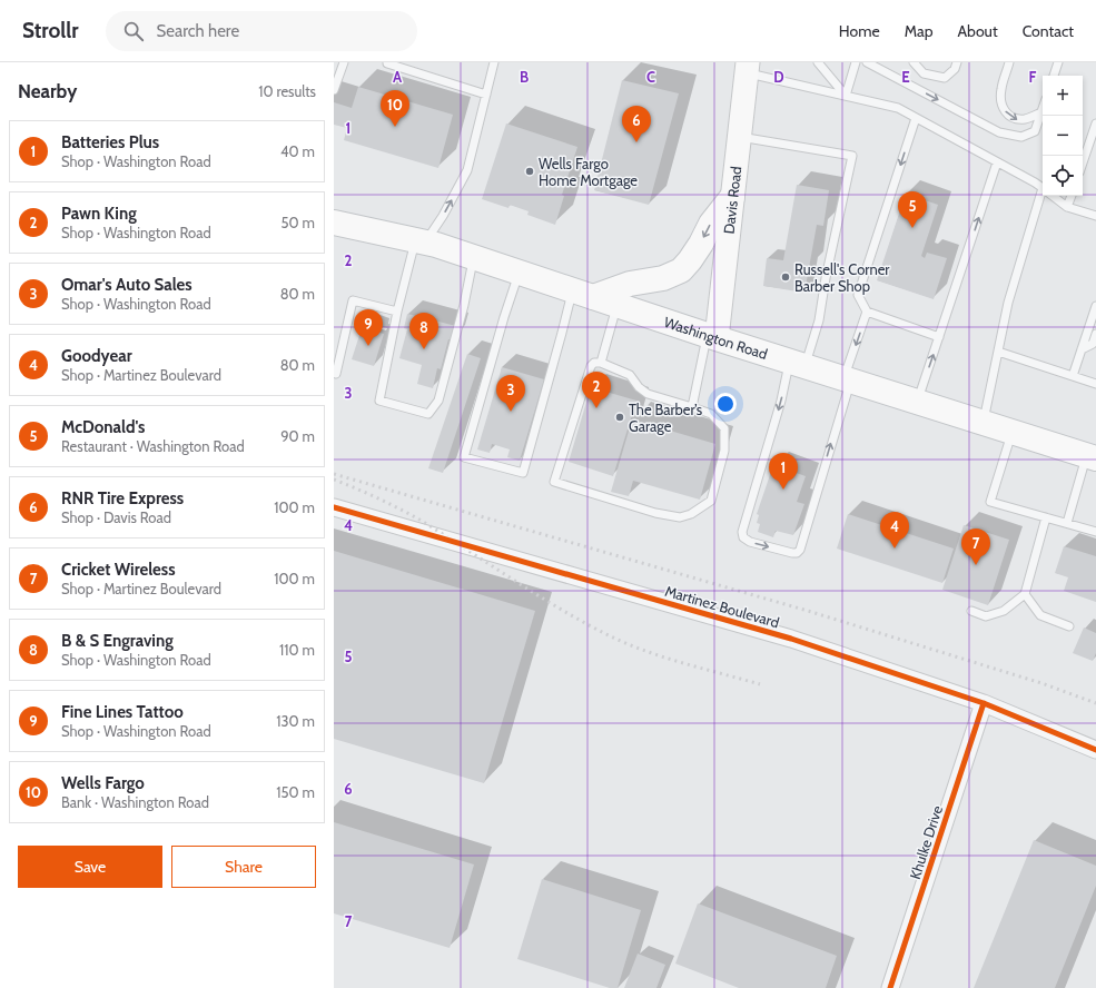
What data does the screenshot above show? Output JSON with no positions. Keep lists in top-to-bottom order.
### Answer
{
  "streets": {
    "main road": ["Davis Road", "Washington Road"],
    "street": ["Martinez Boulevard", "Khulke Drive"]
  },
  "crossings": [
    ["Davis Road", "Washington Road"],
    ["Martinez Boulevard", "Khulke Drive"]
  ],
  "places": ["Wells Fargo Home Mortgage", "Russell's Corner Barber Shop", "The Barber’s Garage"],
  "page": {
    "header": "Strollr",
    "search": "Search here",
    "nav": [
      "Home",
      "Map",
      "About",
      "Contact"
    ],
    "heading": ["Nearby", "10 results"],
    "map_buttons": ["+", "−"],
    "pins": [
      "10",
      "6",
      "5",
      "9",
      "8",
      "2",
      "3",
      "1",
      "4",
      "7"
    ],
    "list": [
      {
        "mark": "1",
        "name": "Batteries Plus",
        "note": "Shop · Washington Road",
        "value": "40 m"
      },
      {
        "mark": "2",
        "name": "Pawn King",
        "note": "Shop · Washington Road",
        "value": "50 m"
      },
      {
        "mark": "3",
        "name": "Omar's Auto Sales",
        "note": "Shop · Washington Road",
        "value": "80 m"
      },
      {
        "mark": "4",
        "name": "Goodyear",
        "note": "Shop · Martinez Boulevard",
        "value": "80 m"
      },
      {
        "mark": "5",
        "name": "McDonald's",
        "note": "Restaurant · Washington Road",
        "value": "90 m"
      },
      {
        "mark": "6",
        "name": "RNR Tire Express",
        "note": "Shop · Davis Road",
        "value": "100 m"
      },
      {
        "mark": "7",
        "name": "Cricket Wireless",
        "note": "Shop · Martinez Boulevard",
        "value": "100 m"
      },
      {
        "mark": "8",
        "name": "B & S Engraving",
        "note": "Shop · Washington Road",
        "value": "110 m"
      },
      {
        "mark": "9",
        "name": "Fine Lines Tattoo",
        "note": "Shop · Washington Road",
        "value": "130 m"
      },
      {
        "mark": "10",
        "name": "Wells Fargo",
        "note": "Bank · Washington Road",
        "value": "150 m"
      }
    ],
    "buttons": ["Save", "Share"]
  },
  "grid": {
    "columns": [
      "A",
      "B",
      "C",
      "D",
      "E",
      "F"
    ],
    "rows": [
      "1",
      "2",
      "3",
      "4",
      "5",
      "6",
      "7"
    ]
  }
}
